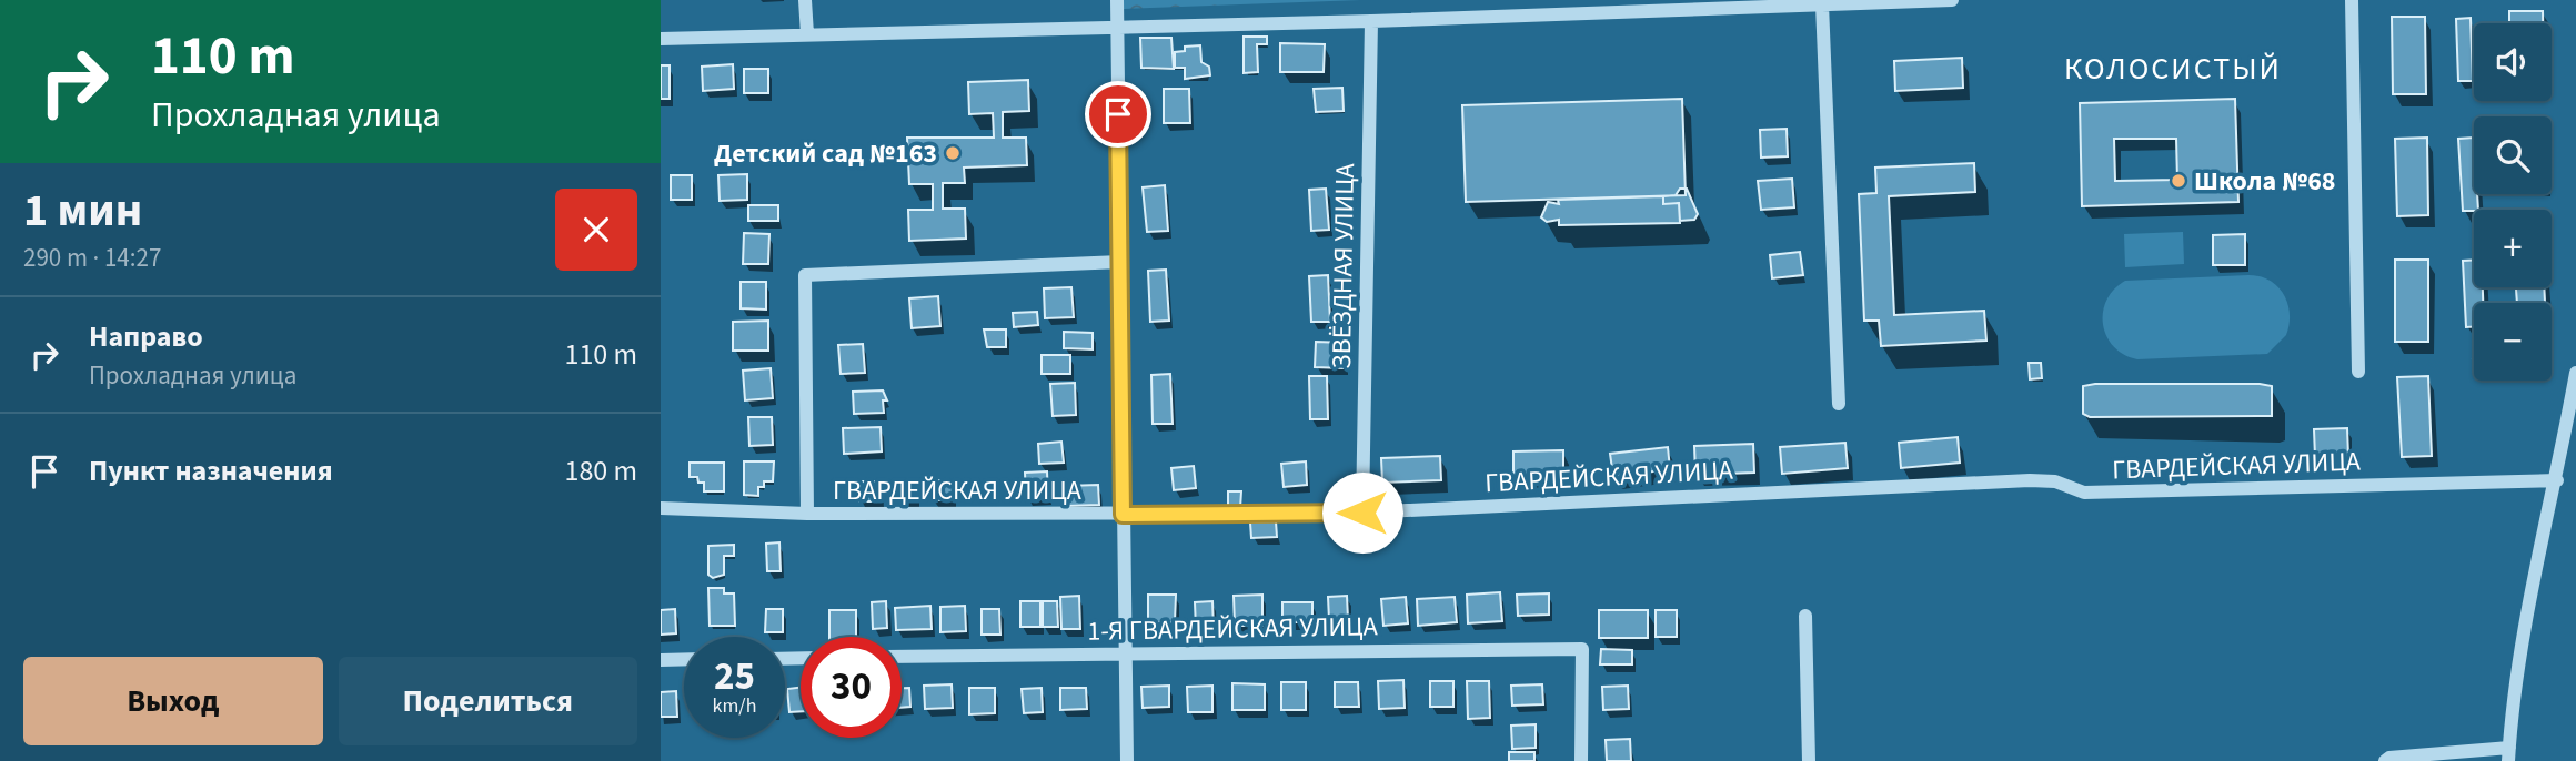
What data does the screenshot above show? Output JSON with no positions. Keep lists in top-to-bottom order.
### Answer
{
  "streets": {
    "street": ["ЗВЁЗДНАЯ УЛИЦА", "ГВАРДЕЙСКАЯ УЛИЦА", "1-Я ГВАРДЕЙСКАЯ УЛИЦА"]
  },
  "crossings": [
    ["ЗВЁЗДНАЯ УЛИЦА", "ГВАРДЕЙСКАЯ УЛИЦА"]
  ],
  "districts": ["КОЛОСИСТЫЙ"],
  "places": ["Детский cад №163", "Школа №68"],
  "page": {
    "turn": ["110 m", "Прохладная улица"],
    "map_buttons": ["+", "−"],
    "heading": ["1 мин", "290 m · 14:27"],
    "list": [
      {
        "name": "Направо",
        "note": "Прохладная улица",
        "value": "110 m"
      },
      {
        "name": "Пункт назначения",
        "value": "180 m"
      }
    ],
    "speed": "25 km/h",
    "limit": "30",
    "buttons": ["Выход", "Поделиться"]
  }
}
